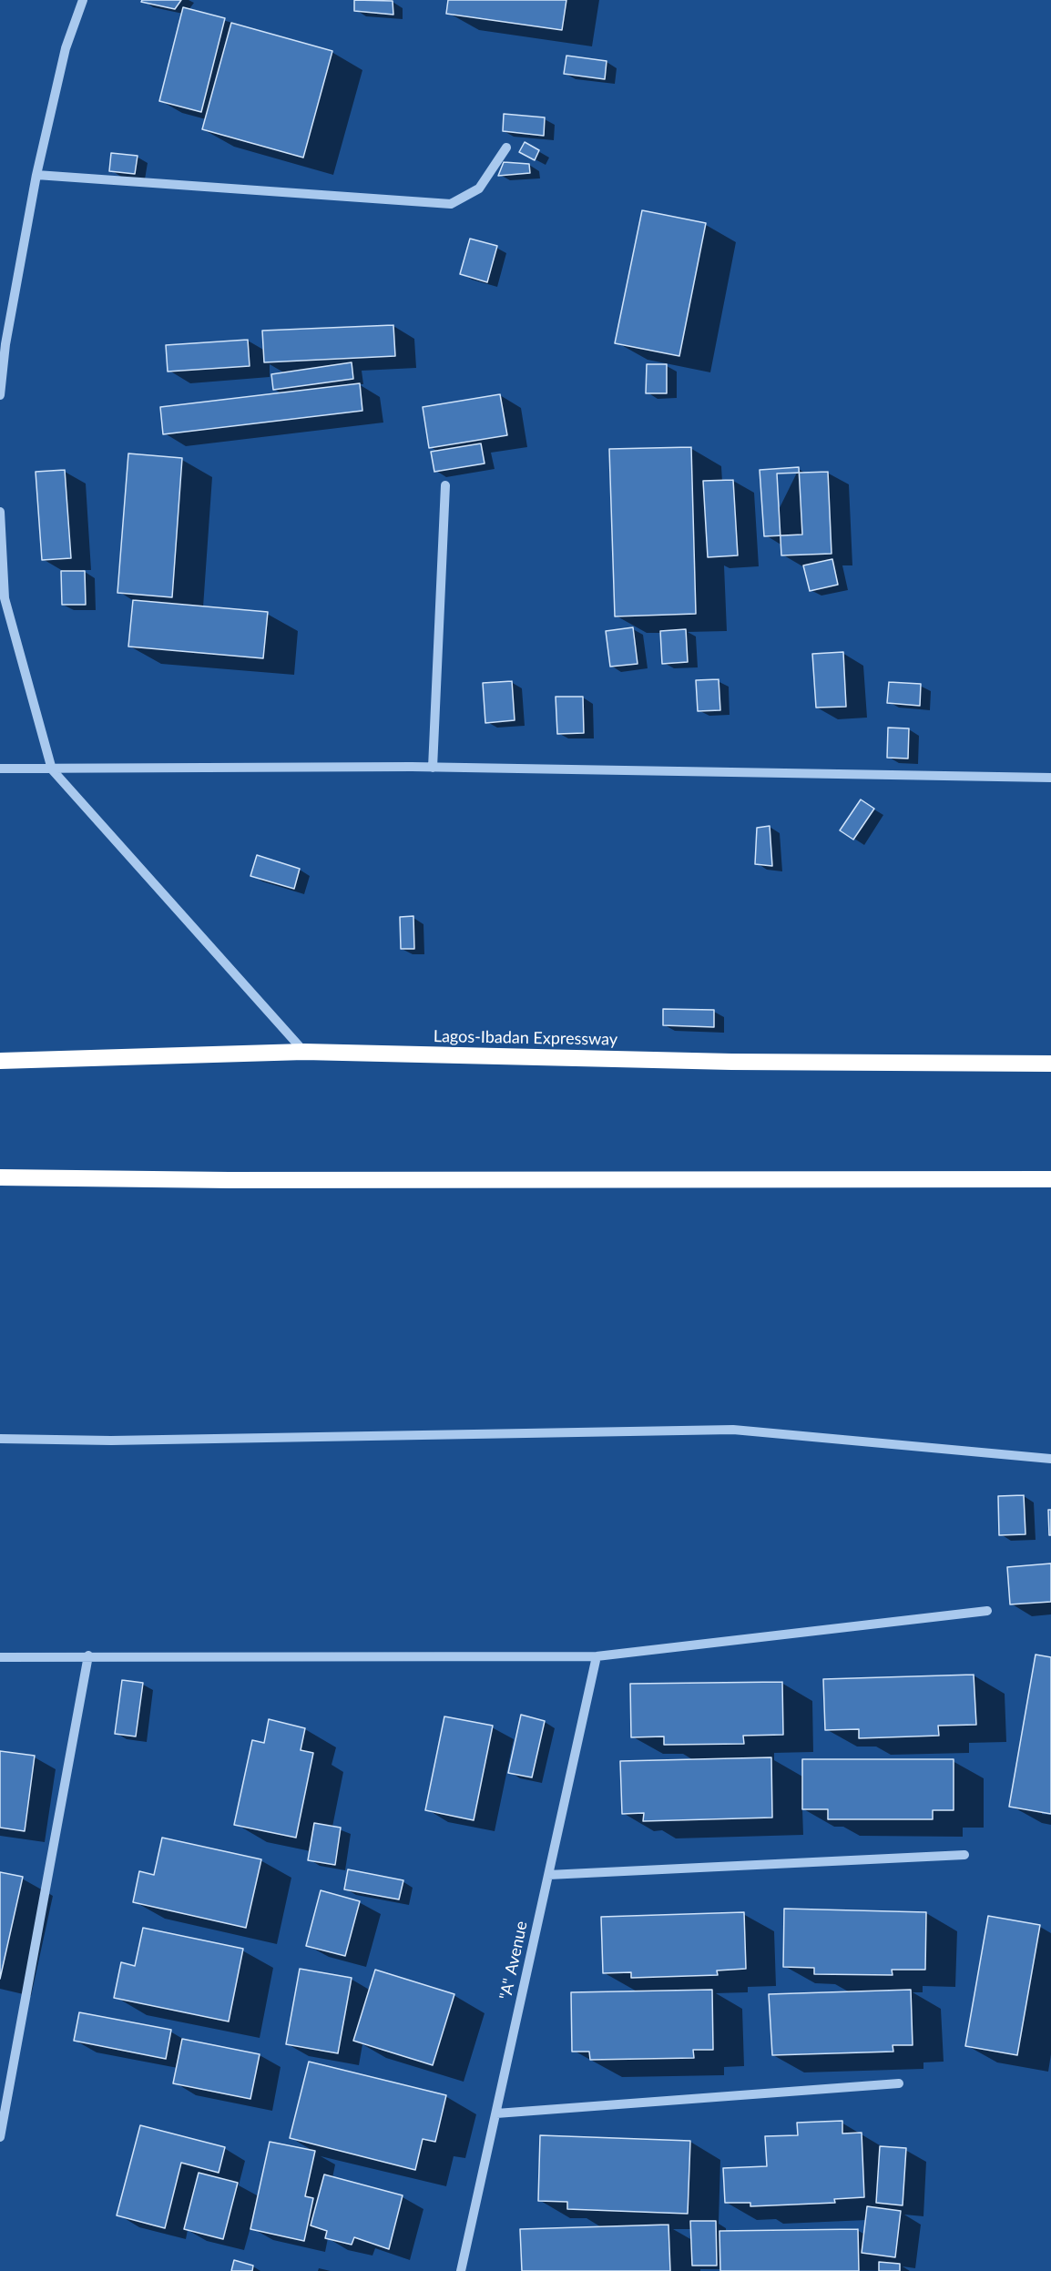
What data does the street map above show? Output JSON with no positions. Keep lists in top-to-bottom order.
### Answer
{
  "streets": {
    "highway": ["Lagos-Ibadan Expressway"],
    "street": ["\"A\" Avenue"]
  }
}
